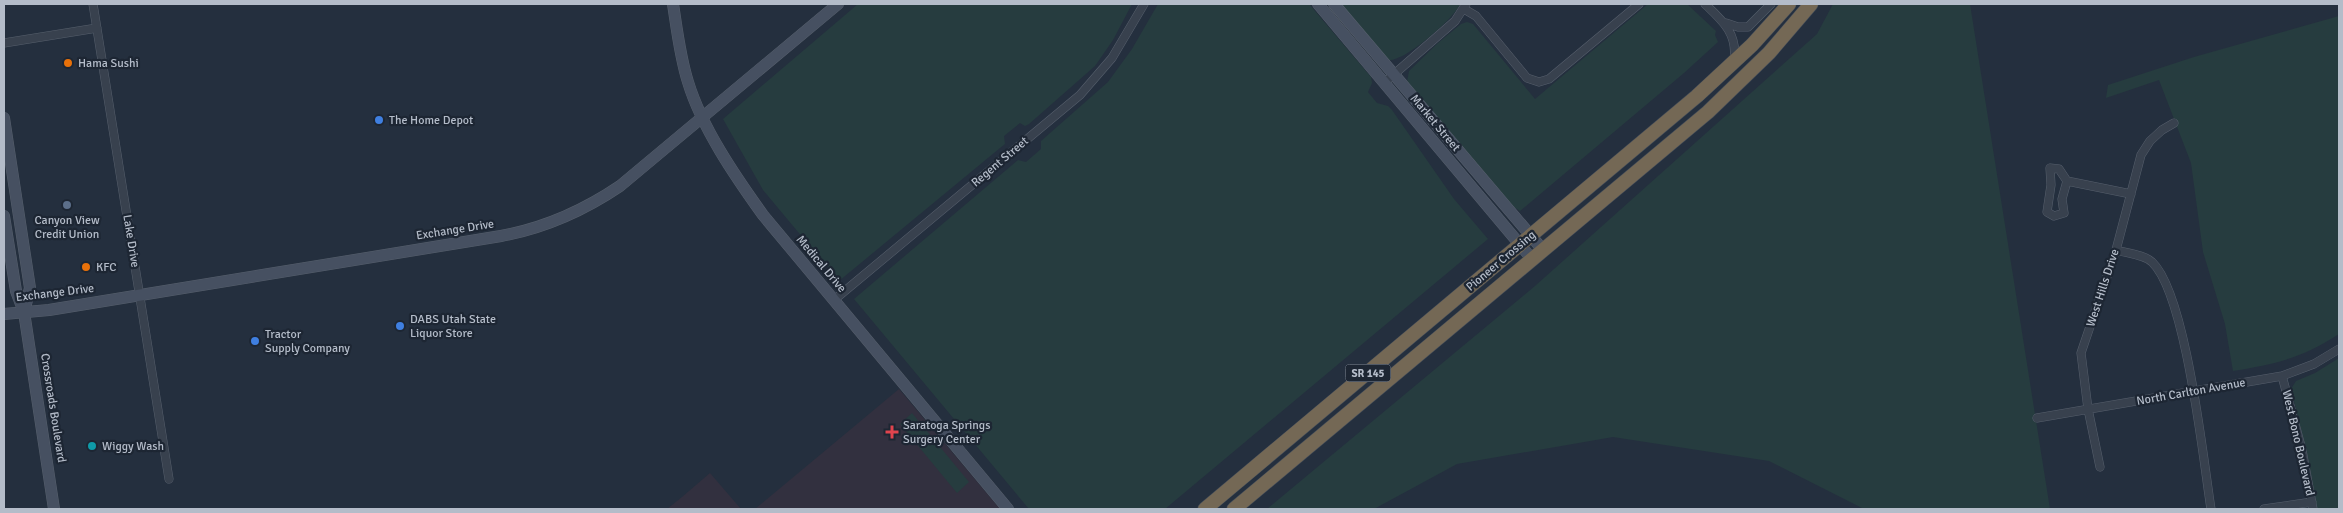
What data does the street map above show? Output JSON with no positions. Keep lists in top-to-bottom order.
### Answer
{
  "streets": {
    "highway": ["Pioneer Crossing", "SR 145"],
    "street": [
      "Market Street",
      "Regent Street",
      "Exchange Drive",
      "Lake Drive",
      "Medical Drive",
      "West Hills Drive",
      "North Carlton Avenue",
      "Crossroads Boulevard",
      "West Bono Boulevard"
    ]
  },
  "crossings": [
    ["Market Street", "Pioneer Crossing"],
    ["Regent Street", "Medical Drive"],
    ["Exchange Drive", "Lake Drive"],
    ["Exchange Drive", "Medical Drive"],
    ["Exchange Drive", "Crossroads Boulevard"],
    ["West Hills Drive", "North Carlton Avenue"],
    ["North Carlton Avenue", "West Bono Boulevard"]
  ],
  "places": {
    "other": [
      "Hama Sushi",
      "The Home Depot",
      "Canyon View Credit Union",
      "KFC",
      "DABS Utah State Liquor Store",
      "Tractor Supply Company",
      "Wiggy Wash"
    ],
    "health": ["Saratoga Springs Surgery Center"]
  }
}
